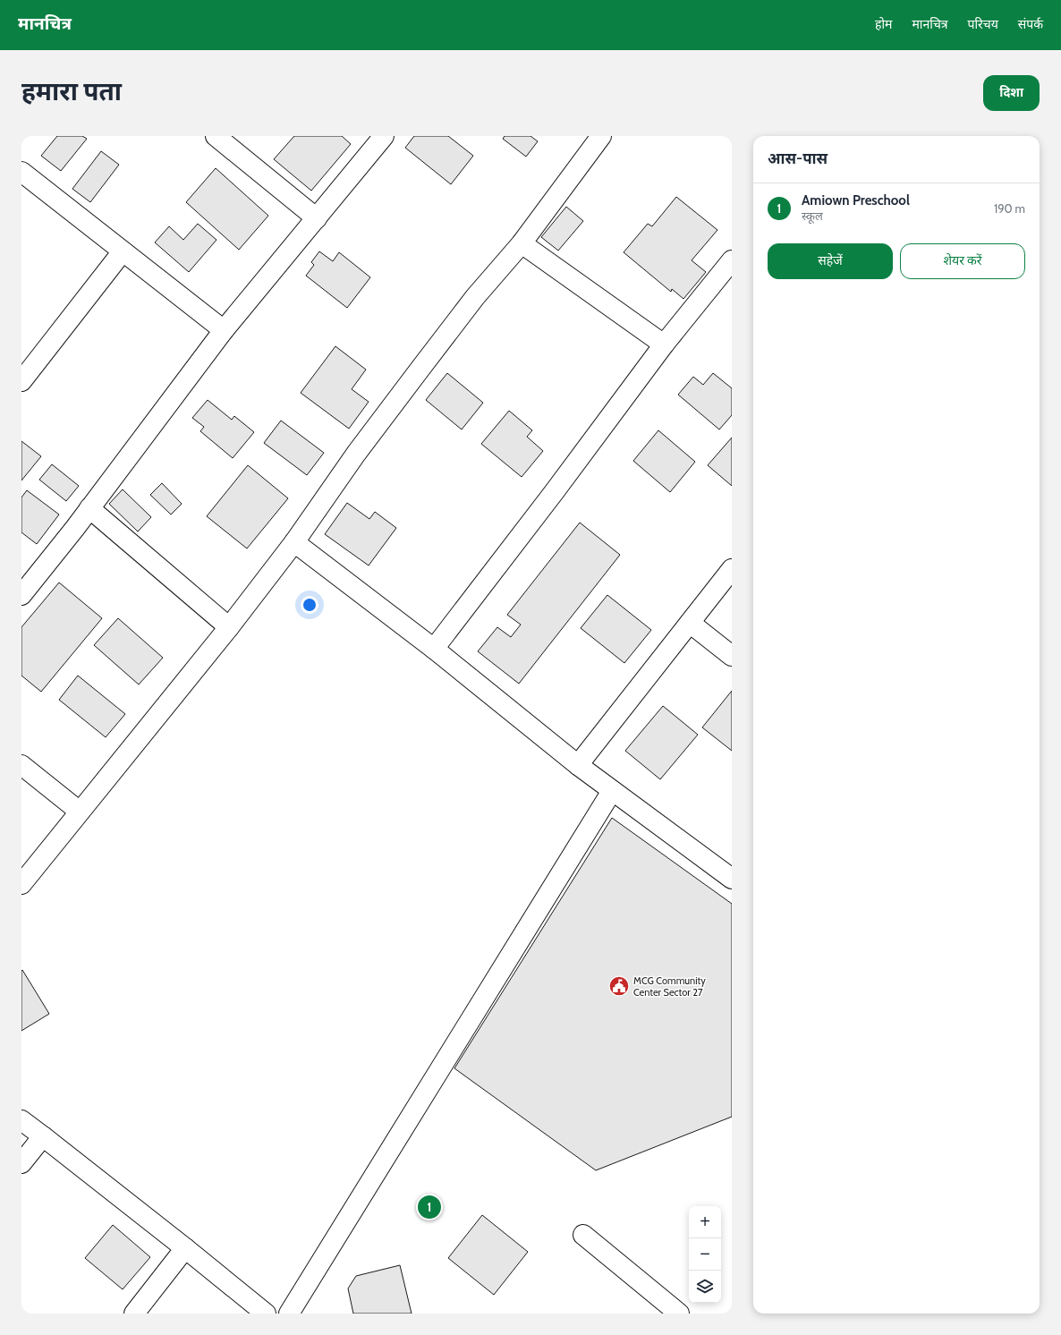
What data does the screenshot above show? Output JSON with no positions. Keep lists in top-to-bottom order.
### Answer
{
  "places": {
    "public building": ["MCG Community Center Sector 27"]
  },
  "page": {
    "header": "मानचित्र",
    "nav": [
      "होम",
      "मानचित्र",
      "परिचय",
      "संपर्क"
    ],
    "buttons": [
      "दिशा",
      ["सहेजें", "शेयर करें"]
    ],
    "title": "हमारा पता",
    "heading": "आस-पास",
    "list": [
      {
        "mark": "1",
        "name": "Amiown Preschool",
        "note": "स्कूल",
        "value": "190 m"
      }
    ],
    "pins": "1",
    "map_buttons": ["+", "−"]
  }
}
